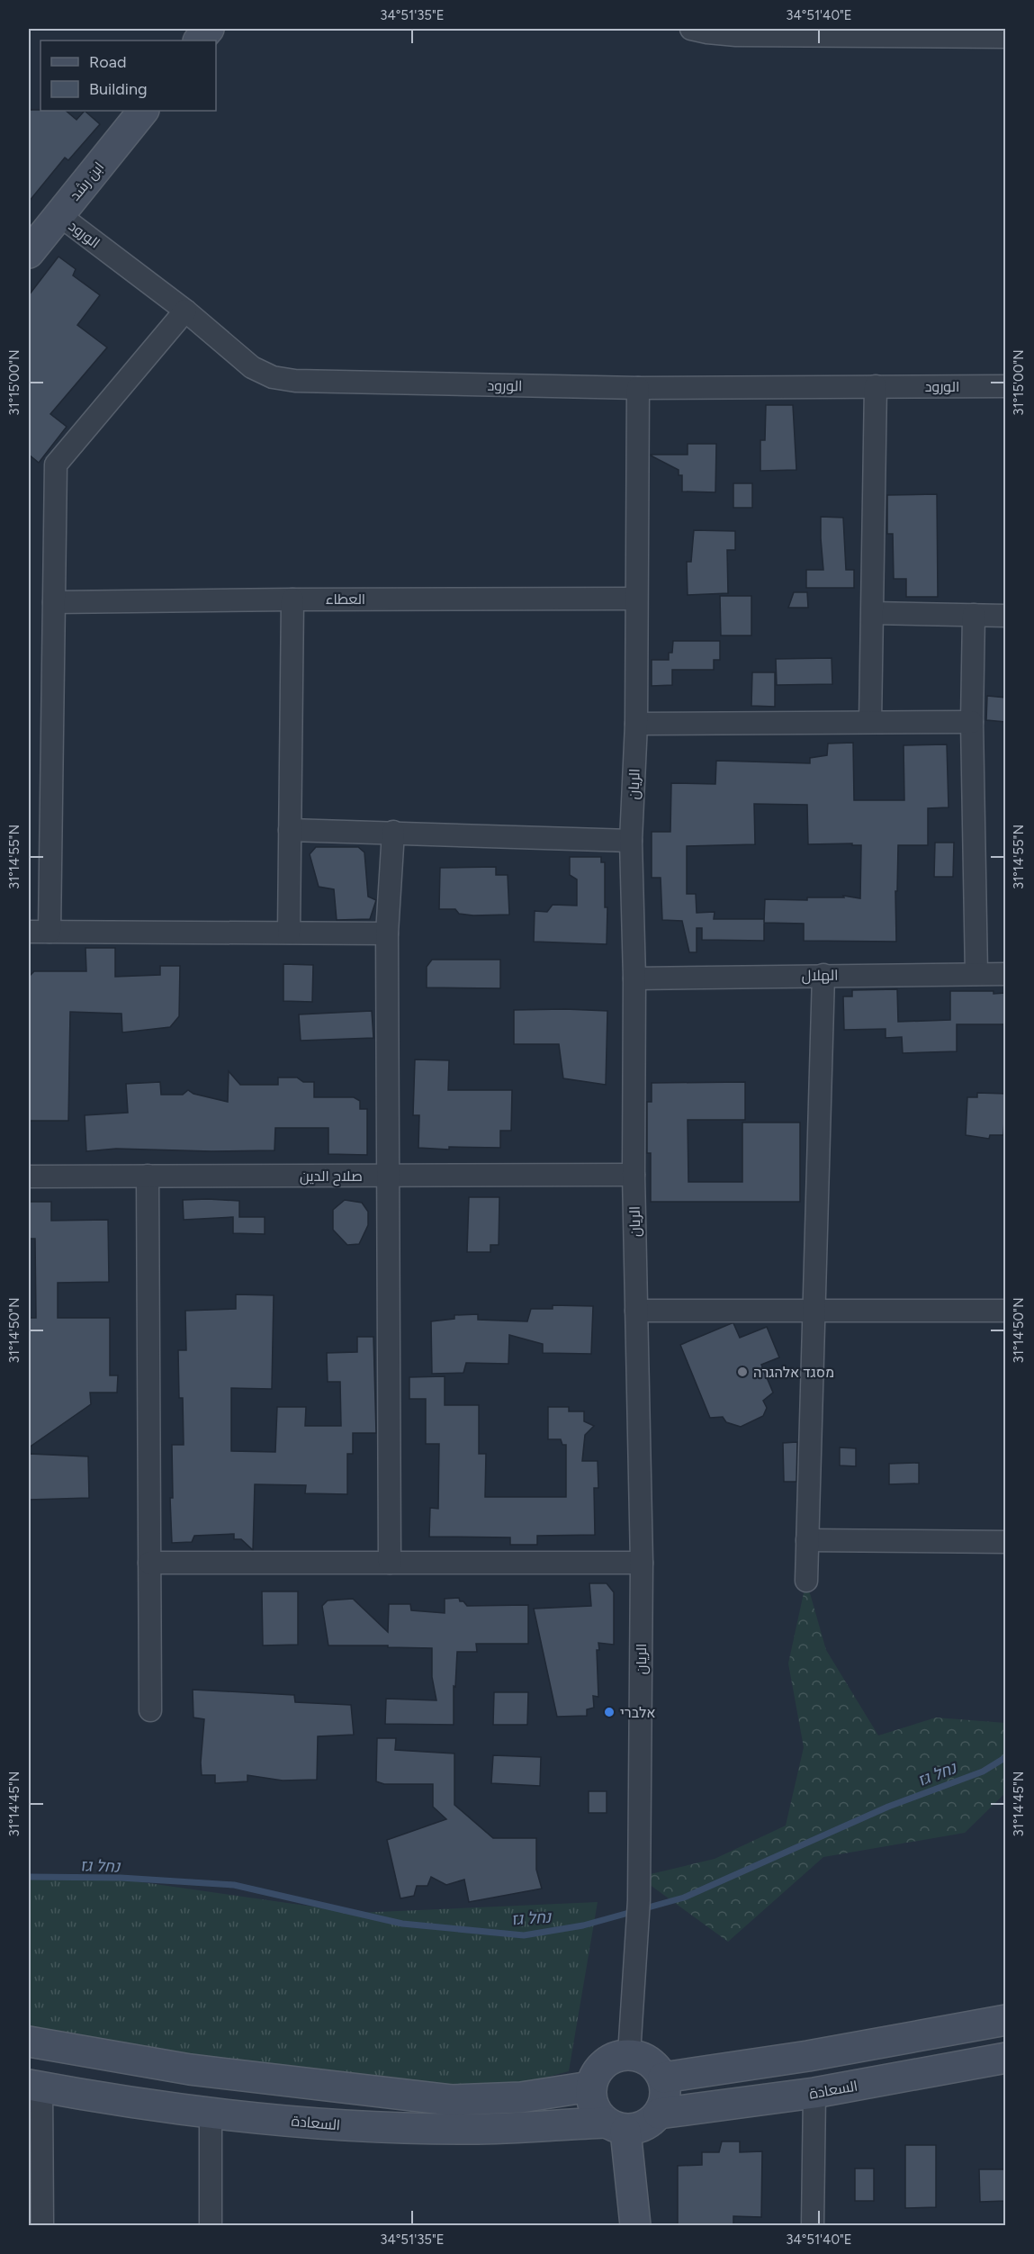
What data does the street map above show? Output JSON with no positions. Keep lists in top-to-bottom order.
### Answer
{
  "streets": {
    "street": [
      "ابن رشد",
      "الورود",
      "العطاء",
      "الريان",
      "الهلال",
      "صلاح الدين",
      "السعادة"
    ]
  },
  "crossings": [
    ["ابن رشد", "الورود"],
    ["الورود", "الريان"],
    ["العطاء", "الريان"],
    ["الريان", "الهلال"],
    ["الريان", "صلاح الدين"],
    ["الريان", "السعادة"]
  ],
  "water": ["נחל גז"],
  "places": ["מסגד אלהגרה", "אלברי"],
  "legend": ["Road", "Building"],
  "coordinates": [
    "34°51'35\"E",
    "34°51'40\"E",
    "31°15'00\"N",
    "31°14'55\"N",
    "31°14'50\"N",
    "31°14'45\"N"
  ]
}
